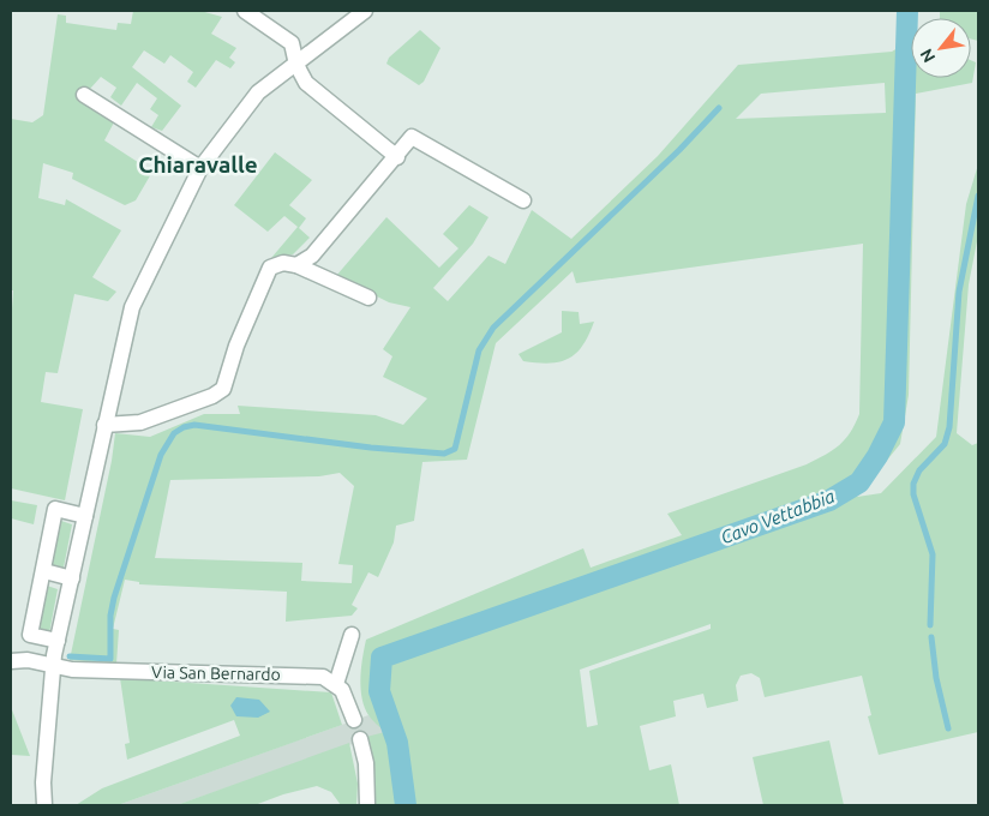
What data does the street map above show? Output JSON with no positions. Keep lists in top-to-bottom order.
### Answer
{
  "streets": {
    "street": ["Via San Bernardo"]
  },
  "districts": ["Chiaravalle"],
  "water": ["Cavo Vettabbia"],
  "north": "bottom left"
}
